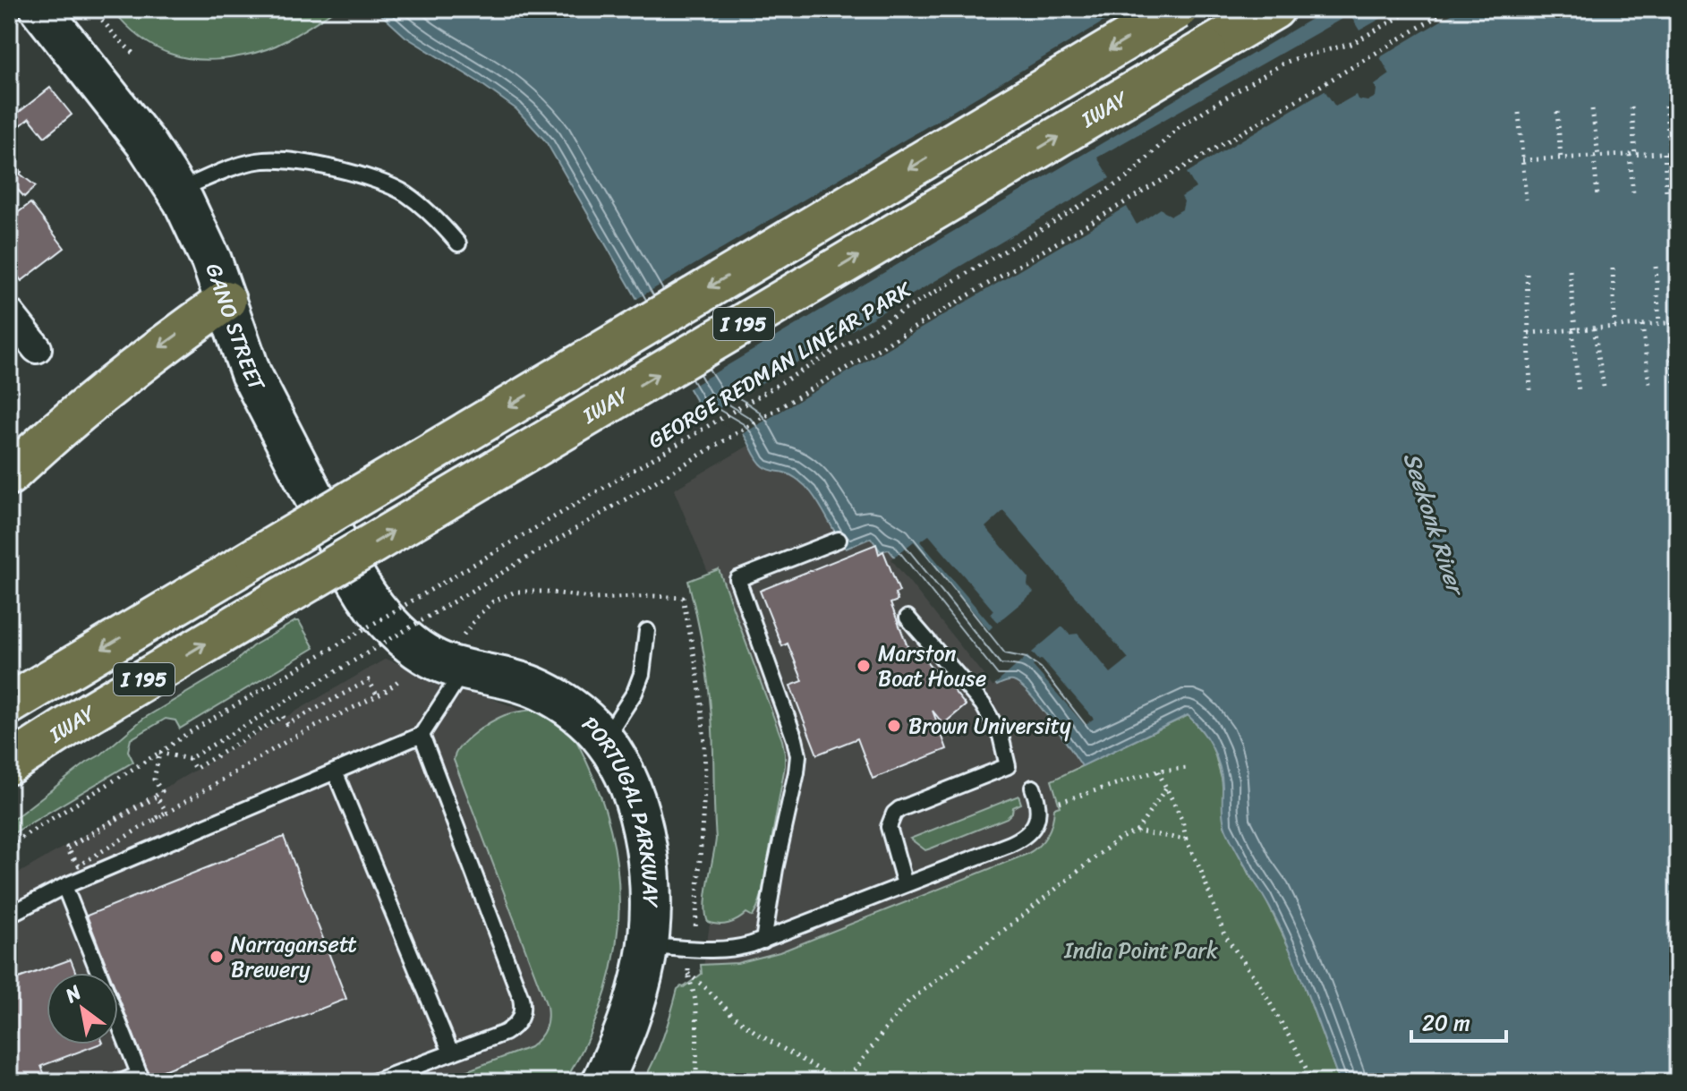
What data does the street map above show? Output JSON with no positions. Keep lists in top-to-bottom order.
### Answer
{
  "streets": {
    "highway": ["IWAY", "I 195"],
    "street": ["GANO STREET", "PORTUGAL PARKWAY"],
    "path": ["GEORGE REDMAN LINEAR PARK"]
  },
  "crossings": [
    ["GANO STREET", "PORTUGAL PARKWAY"]
  ],
  "water": ["Seekonk River"],
  "parks": ["India Point Park"],
  "places": ["Marston Boat House", "Brown University", "Narragansett Brewery"],
  "scale_bar": "20 m",
  "north": "top left"
}
